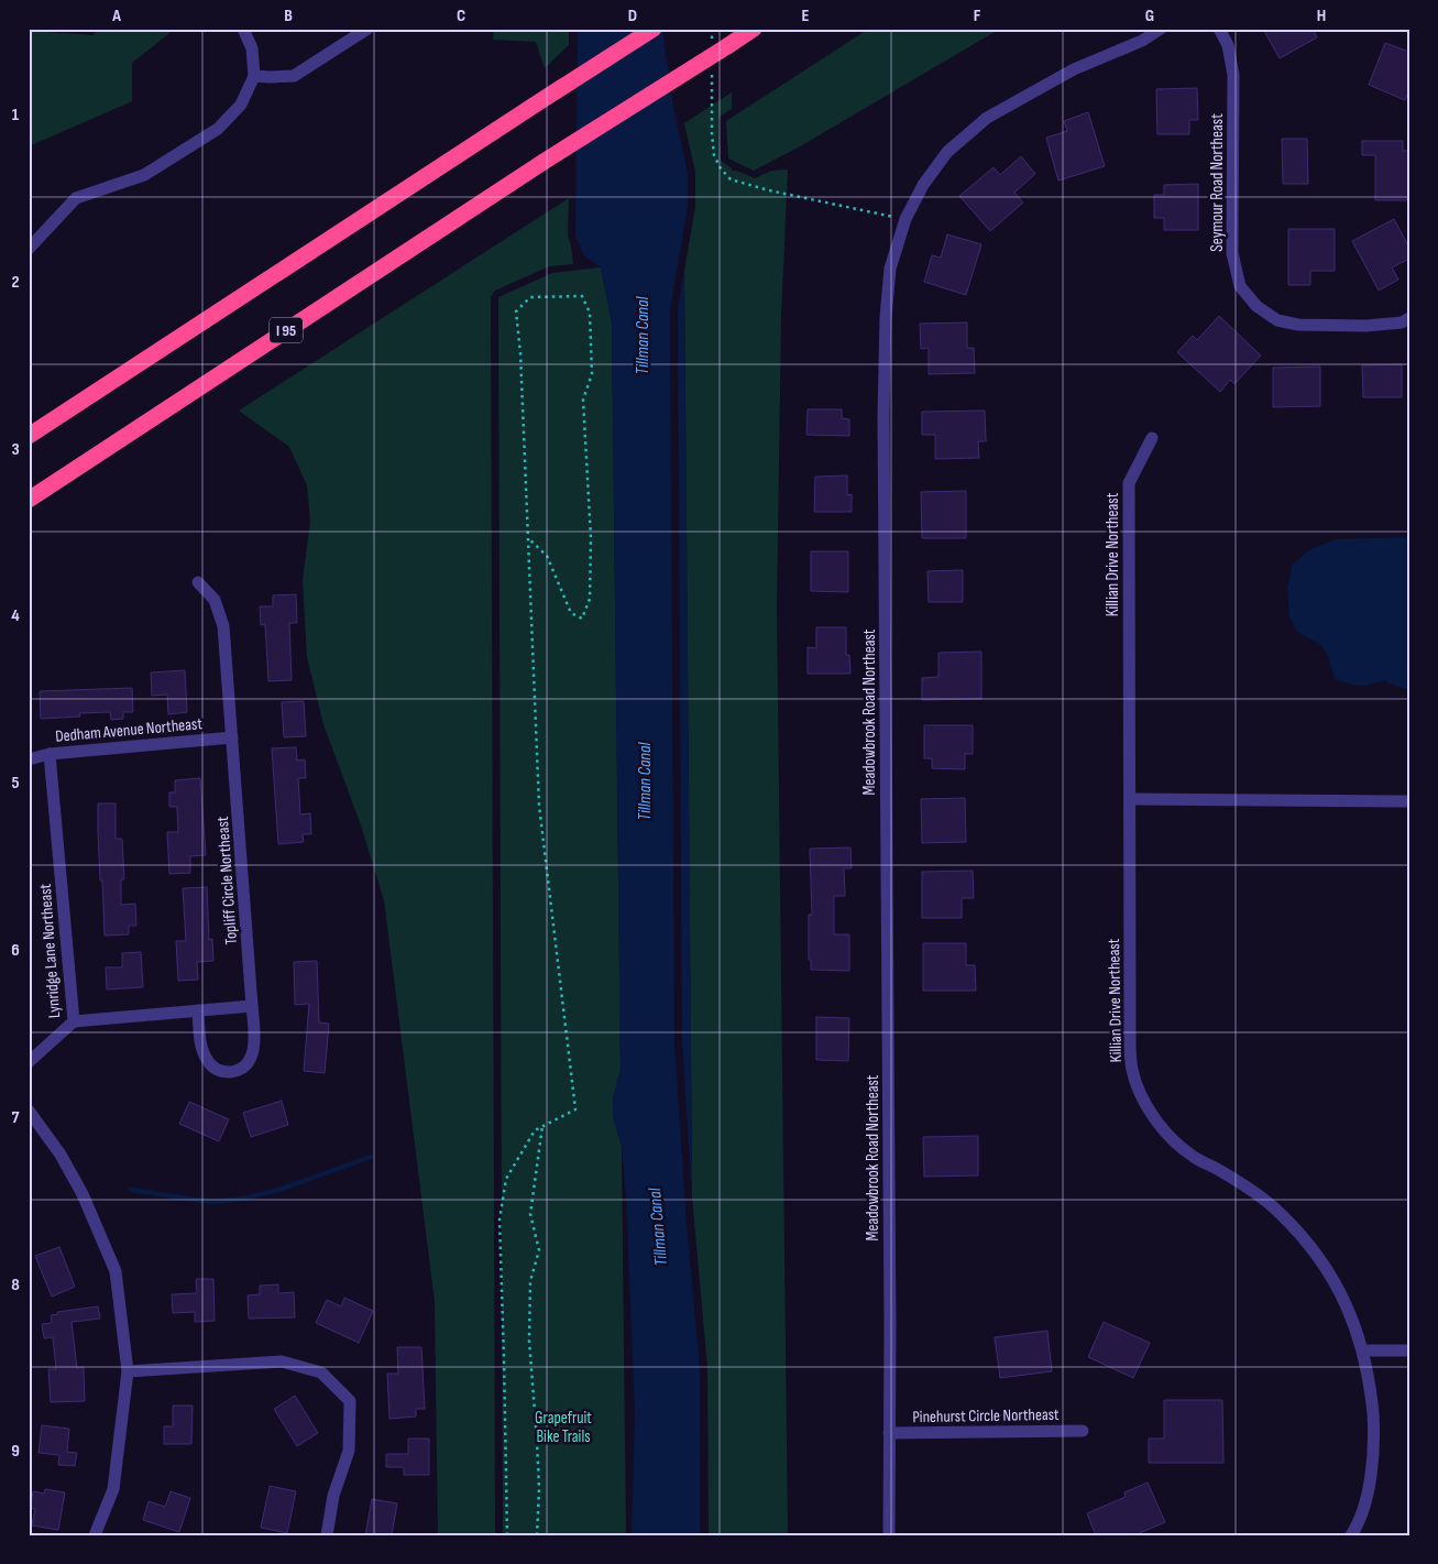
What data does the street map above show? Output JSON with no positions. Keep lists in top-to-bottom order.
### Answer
{
  "streets": {
    "highway": ["I 95"],
    "street": [
      "Seymour Road Northeast",
      "Killian Drive Northeast",
      "Meadowbrook Road Northeast",
      "Dedham Avenue Northeast",
      "Topliff Circle Northeast",
      "Lynridge Lane Northeast",
      "Pinehurst Circle Northeast"
    ]
  },
  "crossings": [
    ["Meadowbrook Road Northeast", "Pinehurst Circle Northeast"],
    ["Dedham Avenue Northeast", "Topliff Circle Northeast"],
    ["Dedham Avenue Northeast", "Lynridge Lane Northeast"]
  ],
  "water": ["Tillman Canal"],
  "parks": ["Grapefruit Bike Trails"],
  "grid": {
    "columns": [
      "A",
      "B",
      "C",
      "D",
      "E",
      "F",
      "G",
      "H"
    ],
    "rows": [
      "1",
      "2",
      "3",
      "4",
      "5",
      "6",
      "7",
      "8",
      "9"
    ]
  }
}
